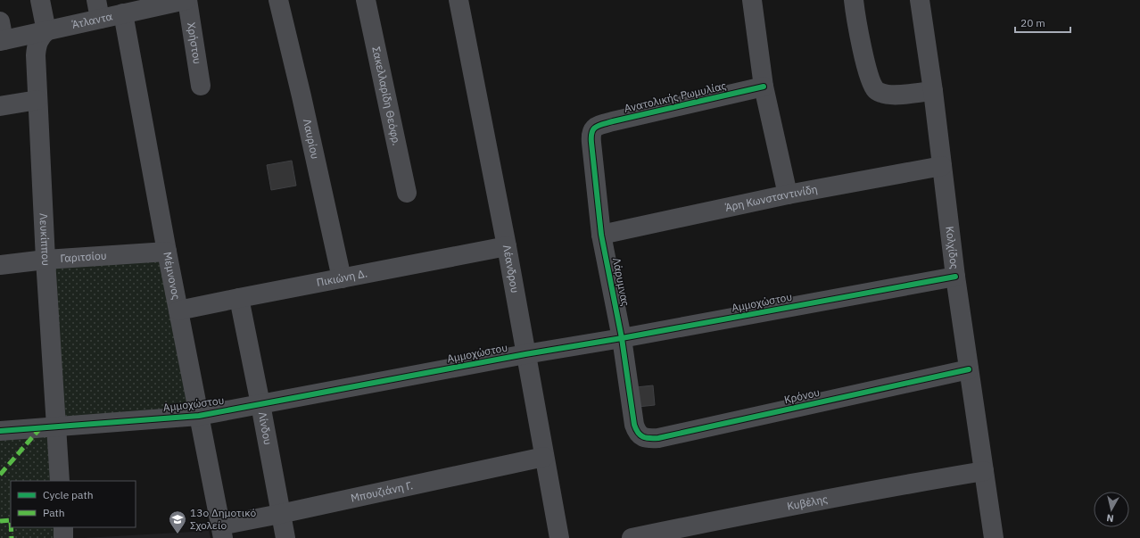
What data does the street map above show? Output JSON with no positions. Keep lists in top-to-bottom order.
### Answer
{
  "streets": {
    "street": [
      "Άτλαντα",
      "Χρήστου",
      "Σακελλαρίδη Θεόφρ.",
      "Ανατολικής Ρωμυλίας",
      "Λαυρίου",
      "Άρη Κωνσταντινίδη",
      "Λευκίππου",
      "Κολχίδος",
      "Γαριτσίου",
      "Λέανδρου",
      "Μέμνονος",
      "Πικιώνη Δ.",
      "Λάρυμνας",
      "Αμμοχώστου",
      "Κρόνου",
      "Λίνδου",
      "Μπουζιάνη Γ.",
      "Κυβέλης"
    ]
  },
  "crossings": [
    ["Άτλαντα", "Χρήστου"],
    ["Άτλαντα", "Λευκίππου"],
    ["Άτλαντα", "Μέμνονος"],
    ["Ανατολικής Ρωμυλίας", "Λάρυμνας"],
    ["Λαυρίου", "Πικιώνη Δ."],
    ["Άρη Κωνσταντινίδη", "Κολχίδος"],
    ["Άρη Κωνσταντινίδη", "Λάρυμνας"],
    ["Λευκίππου", "Γαριτσίου"],
    ["Λευκίππου", "Αμμοχώστου"],
    ["Κολχίδος", "Αμμοχώστου"],
    ["Κολχίδος", "Κρόνου"],
    ["Κολχίδος", "Κυβέλης"],
    ["Γαριτσίου", "Μέμνονος"],
    ["Λέανδρου", "Πικιώνη Δ."],
    ["Λέανδρου", "Αμμοχώστου"],
    ["Λέανδρου", "Μπουζιάνη Γ."],
    ["Μέμνονος", "Πικιώνη Δ."],
    ["Μέμνονος", "Αμμοχώστου"],
    ["Μέμνονος", "Μπουζιάνη Γ."],
    ["Πικιώνη Δ.", "Λίνδου"],
    ["Λάρυμνας", "Αμμοχώστου"],
    ["Λάρυμνας", "Κρόνου"],
    ["Αμμοχώστου", "Λίνδου"],
    ["Λίνδου", "Μπουζιάνη Γ."]
  ],
  "places": {
    "school or university": ["13ο Δημοτικό Σχολείο"]
  },
  "legend": ["Cycle path", "Path"],
  "scale_bar": "20 m",
  "north": "bottom"
}
